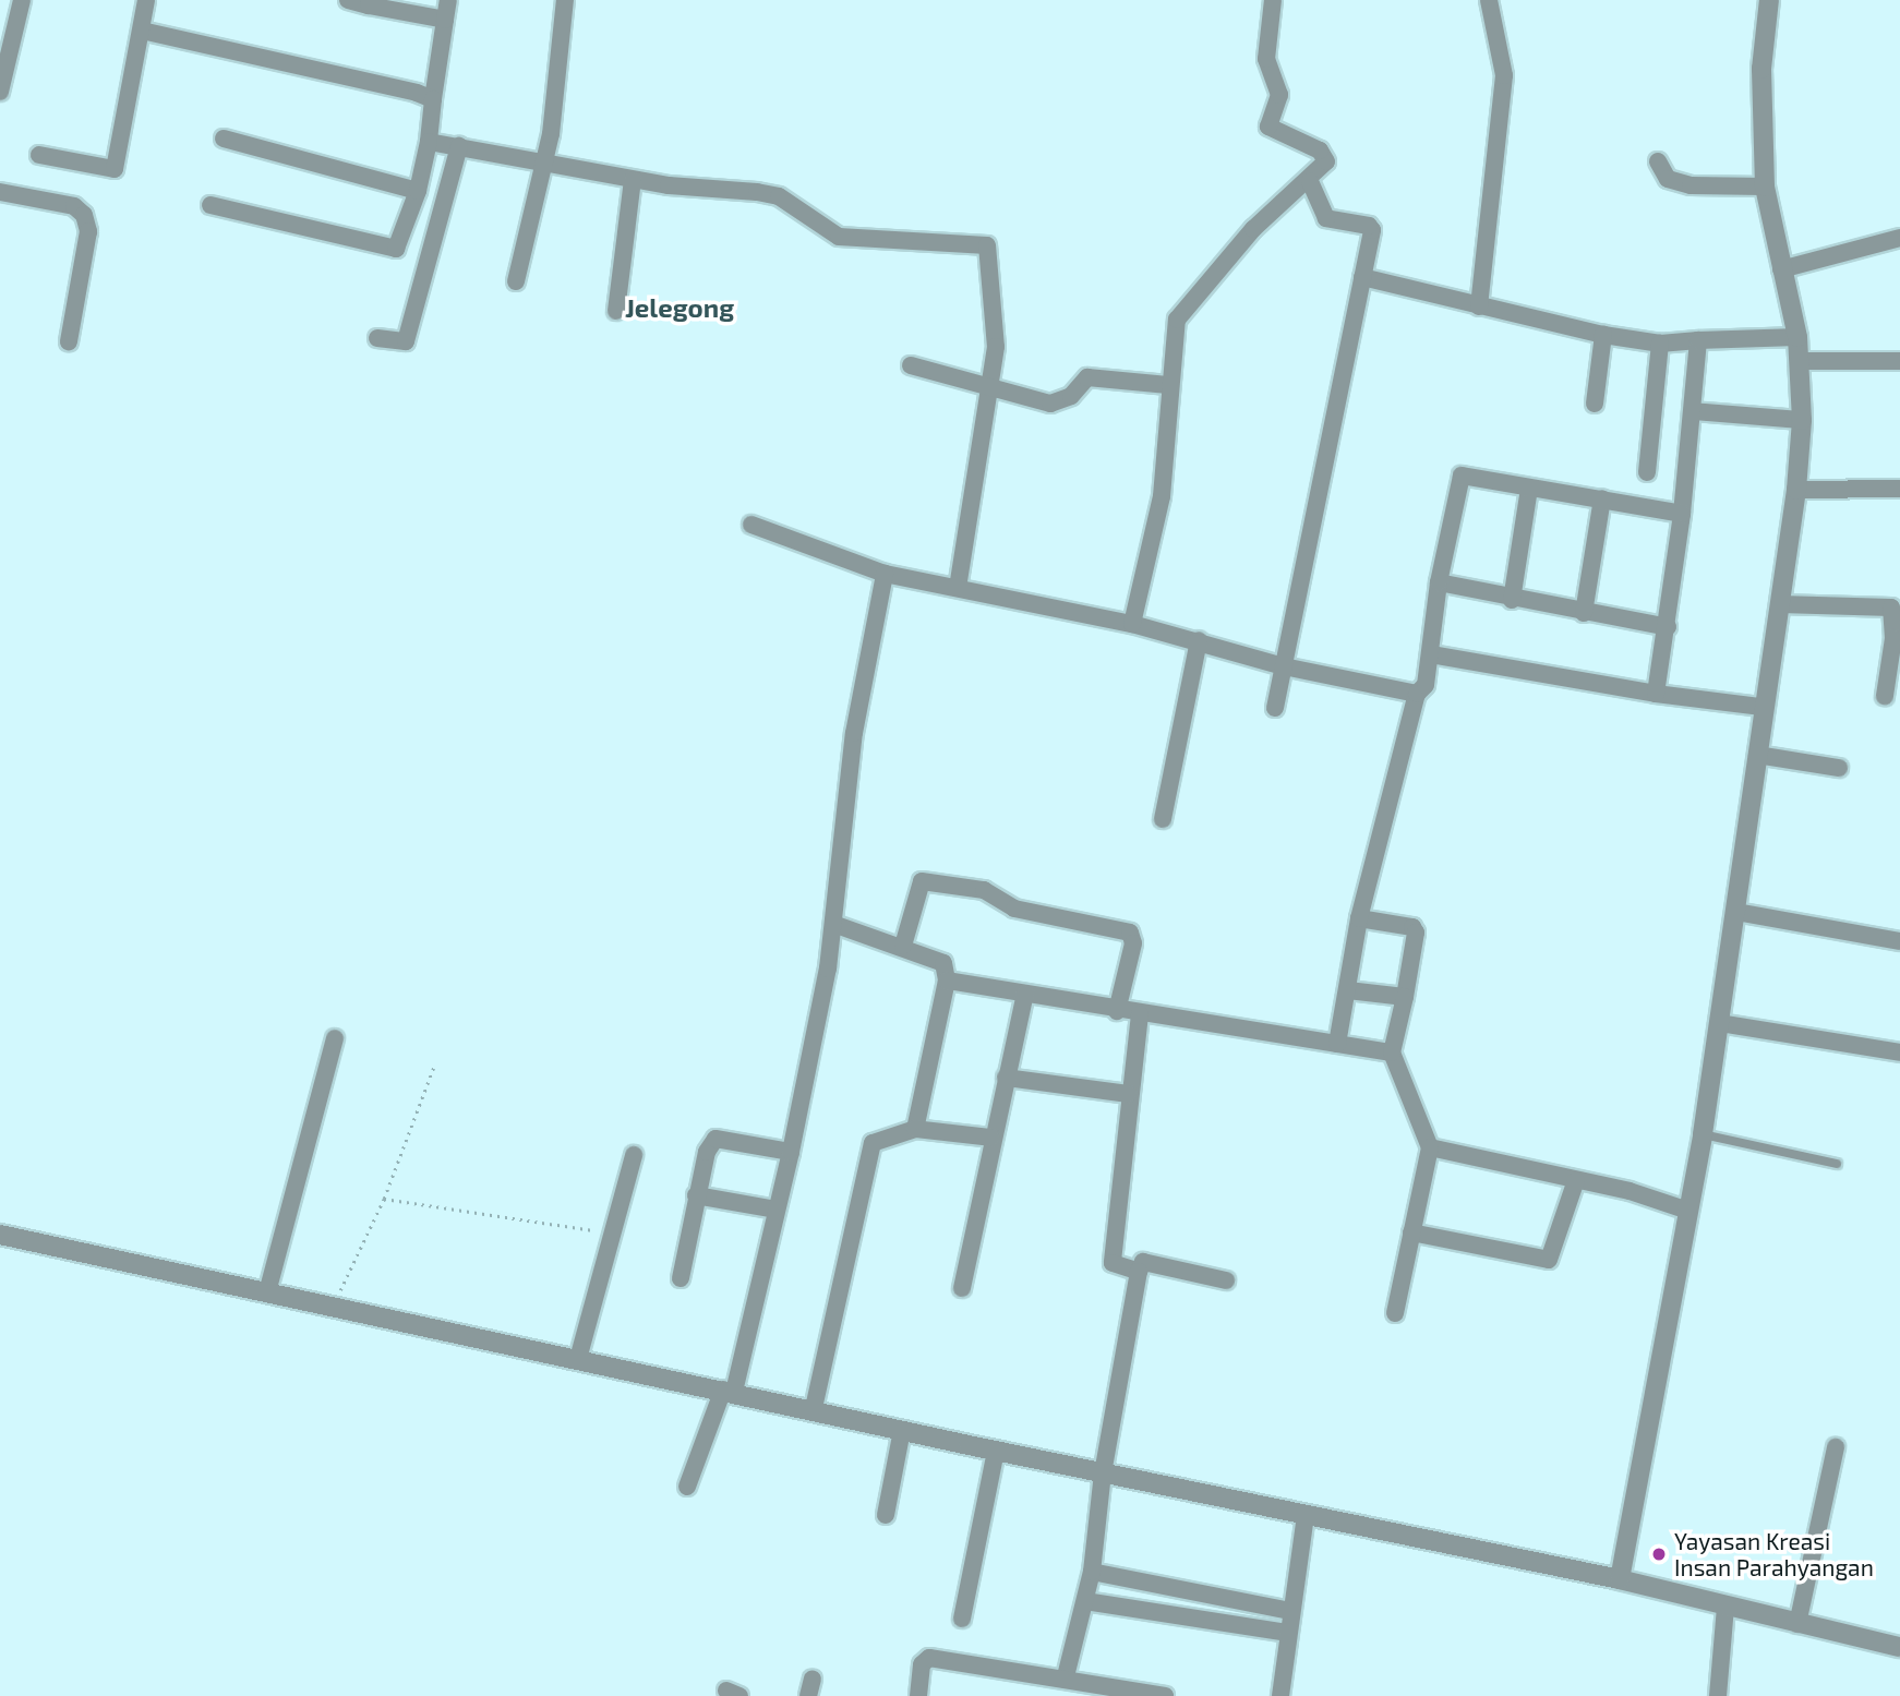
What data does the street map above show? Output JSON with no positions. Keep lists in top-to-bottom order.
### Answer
{
  "districts": ["Jelegong"],
  "places": ["Yayasan Kreasi Insan Parahyangan"]
}
